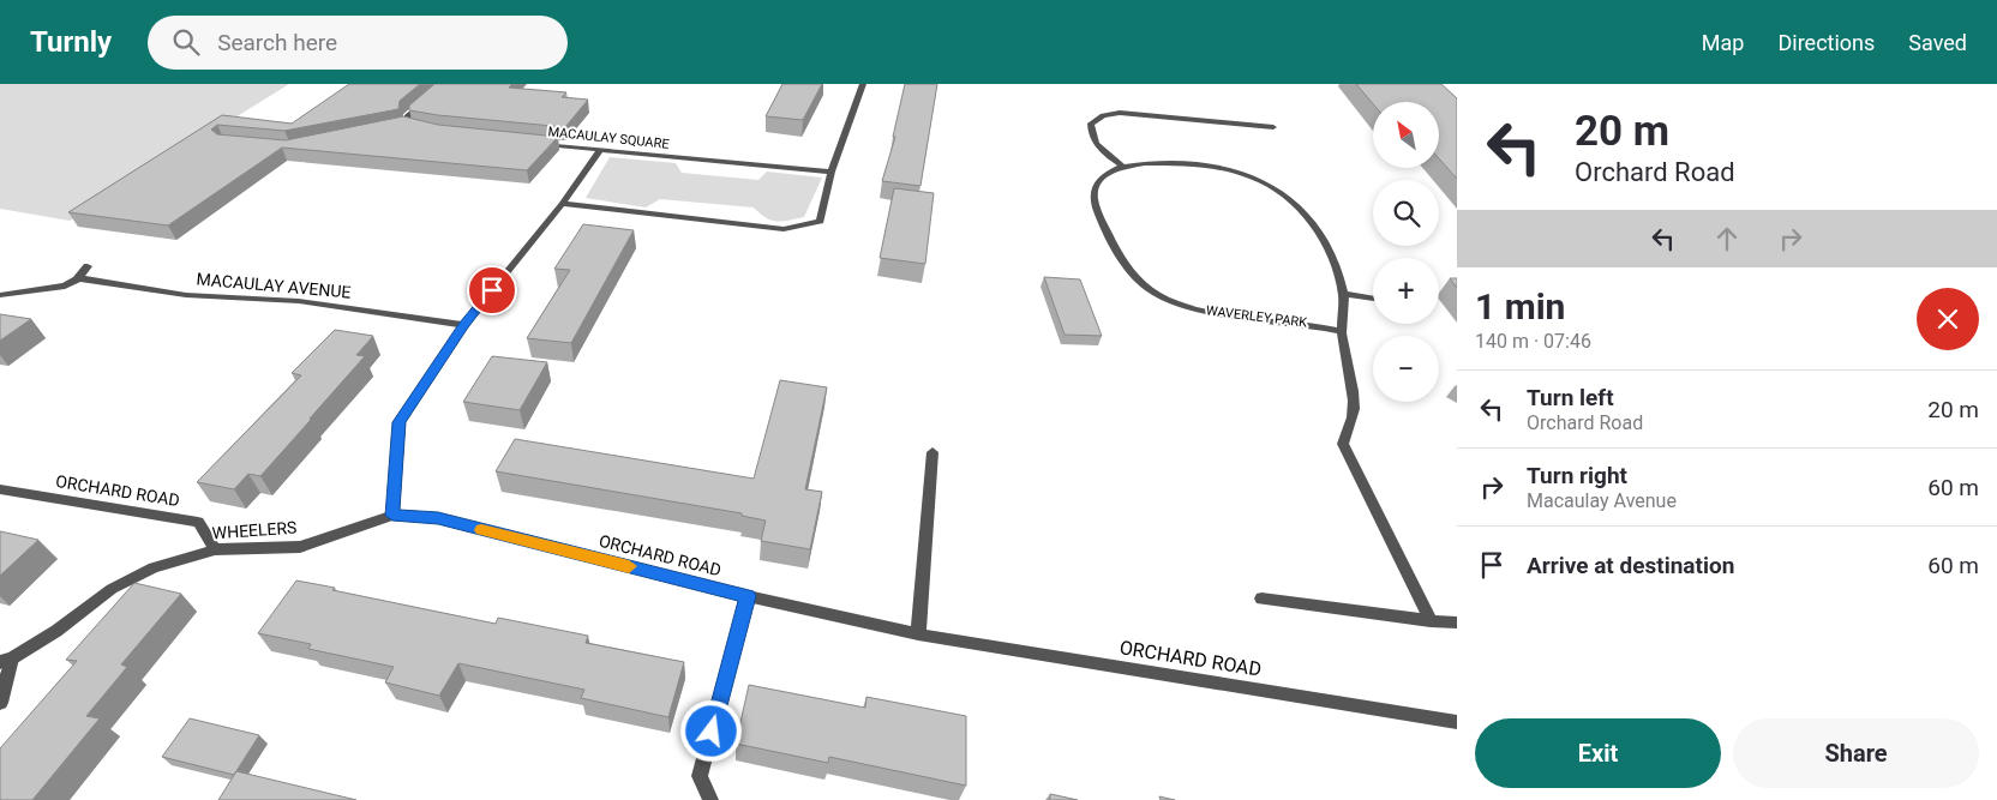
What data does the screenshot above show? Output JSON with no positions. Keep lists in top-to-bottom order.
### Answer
{
  "streets": {
    "street": [
      "MACAULAY SQUARE",
      "MACAULAY AVENUE",
      "WAVERLEY PARK",
      "ORCHARD ROAD",
      "WHEELERS"
    ]
  },
  "crossings": [
    ["ORCHARD ROAD", "WHEELERS"]
  ],
  "north": "top left",
  "page": {
    "header": "Turnly",
    "search": "Search here",
    "nav": ["Map", "Directions", "Saved"],
    "turn": ["20 m", "Orchard Road"],
    "map_buttons": ["+", "−"],
    "heading": ["1 min", "140 m · 07:46"],
    "list": [
      {
        "name": "Turn left",
        "note": "Orchard Road",
        "value": "20 m"
      },
      {
        "name": "Turn right",
        "note": "Macaulay Avenue",
        "value": "60 m"
      },
      {
        "name": "Arrive at destination",
        "value": "60 m"
      }
    ],
    "buttons": ["Exit", "Share"]
  }
}
